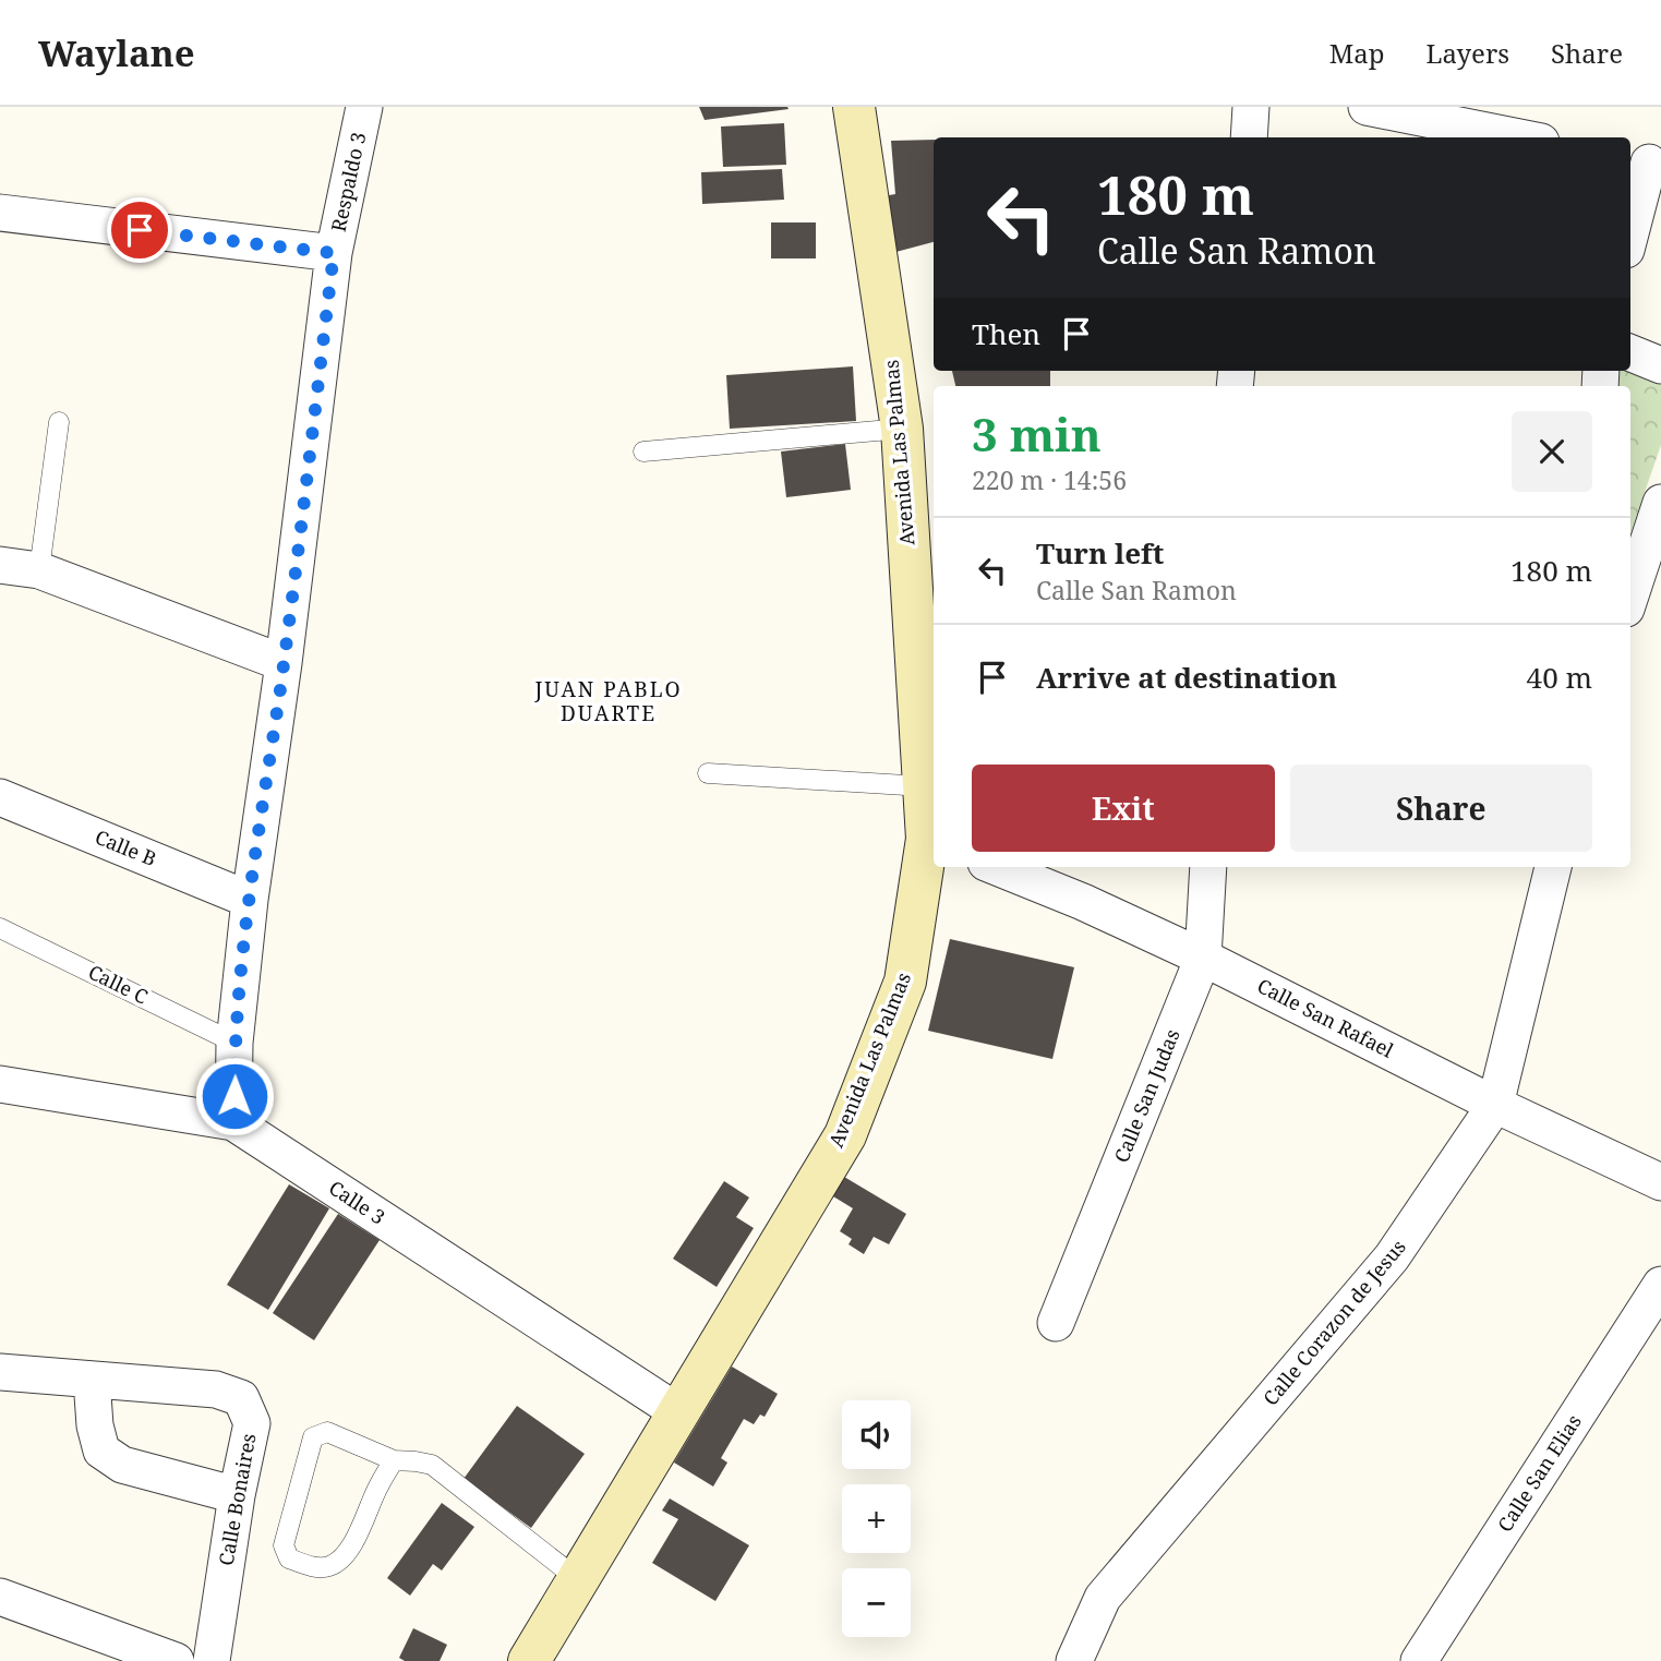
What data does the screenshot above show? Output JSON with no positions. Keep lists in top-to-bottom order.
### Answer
{
  "streets": {
    "street": [
      "Respaldo 3",
      "Avenida Las Palmas",
      "Calle B",
      "Calle San Rafael",
      "Calle San Judas",
      "Calle 3",
      "Calle Corazon de Jesus",
      "Calle San Elias",
      "Calle Bonaires"
    ],
    "lane": ["Calle C"]
  },
  "crossings": [
    ["Respaldo 3", "Calle B"],
    ["Respaldo 3", "Calle C"],
    ["Respaldo 3", "Calle 3"],
    ["Avenida Las Palmas", "Calle 3"],
    ["Calle San Rafael", "Calle San Judas"],
    ["Calle San Rafael", "Calle Corazon de Jesus"]
  ],
  "districts": ["JUAN PABLO DUARTE"],
  "page": {
    "header": "Waylane",
    "nav": ["Map", "Layers", "Share"],
    "turn": ["180 m", "Calle San Ramon"],
    "then": "Then",
    "heading": ["3 min", "220 m · 14:56"],
    "list": [
      {
        "name": "Turn left",
        "note": "Calle San Ramon",
        "value": "180 m"
      },
      {
        "name": "Arrive at destination",
        "value": "40 m"
      }
    ],
    "buttons": ["Exit", "Share"],
    "map_buttons": ["+", "−"]
  }
}
